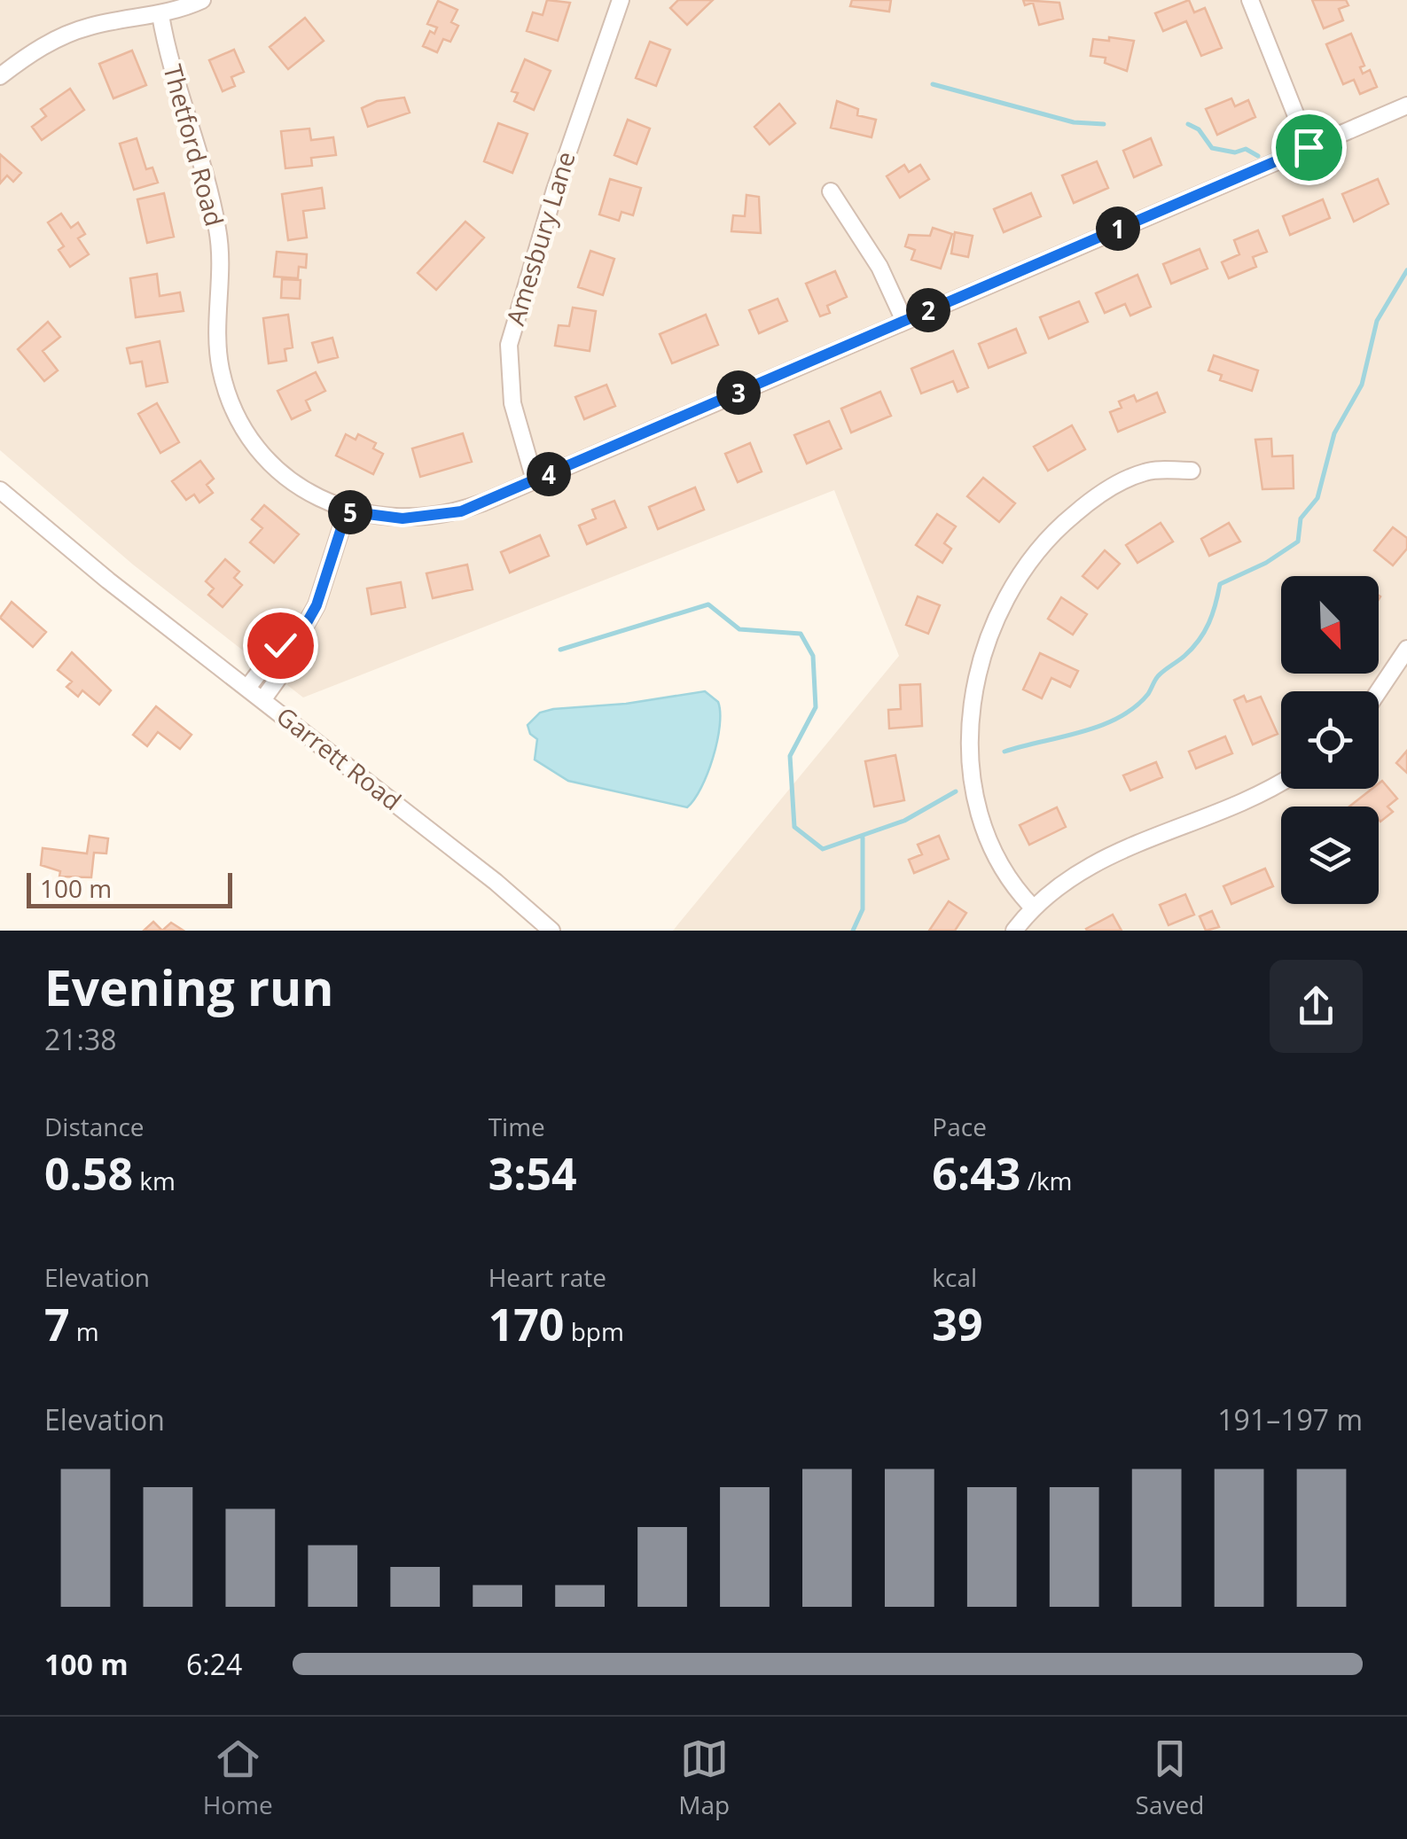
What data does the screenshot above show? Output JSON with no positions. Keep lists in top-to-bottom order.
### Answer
{
  "streets": {
    "street": ["Thetford Road", "Amesbury Lane", "Garrett Road"]
  },
  "crossings": [
    ["Thetford Road", "Amesbury Lane"]
  ],
  "scale_bar": "100 m",
  "north": "bottom right",
  "page": {
    "pins": [
      "1",
      "2",
      "3",
      "4",
      "5"
    ],
    "scale": "100 m",
    "heading": ["Evening run", "21:38"],
    "stats": [
      ["Distance", "0.58 km"],
      ["Time", "3:54"],
      ["Pace", "6:43 /km"],
      ["Elevation", "7 m"],
      ["Heart rate", "170 bpm"],
      ["kcal", "39"]
    ],
    "chart": ["Elevation", "191–197 m"],
    "list": [
      {
        "name": "100 m",
        "note": "6:24"
      }
    ],
    "tabs": ["Home", "Map", "Saved"]
  }
}
